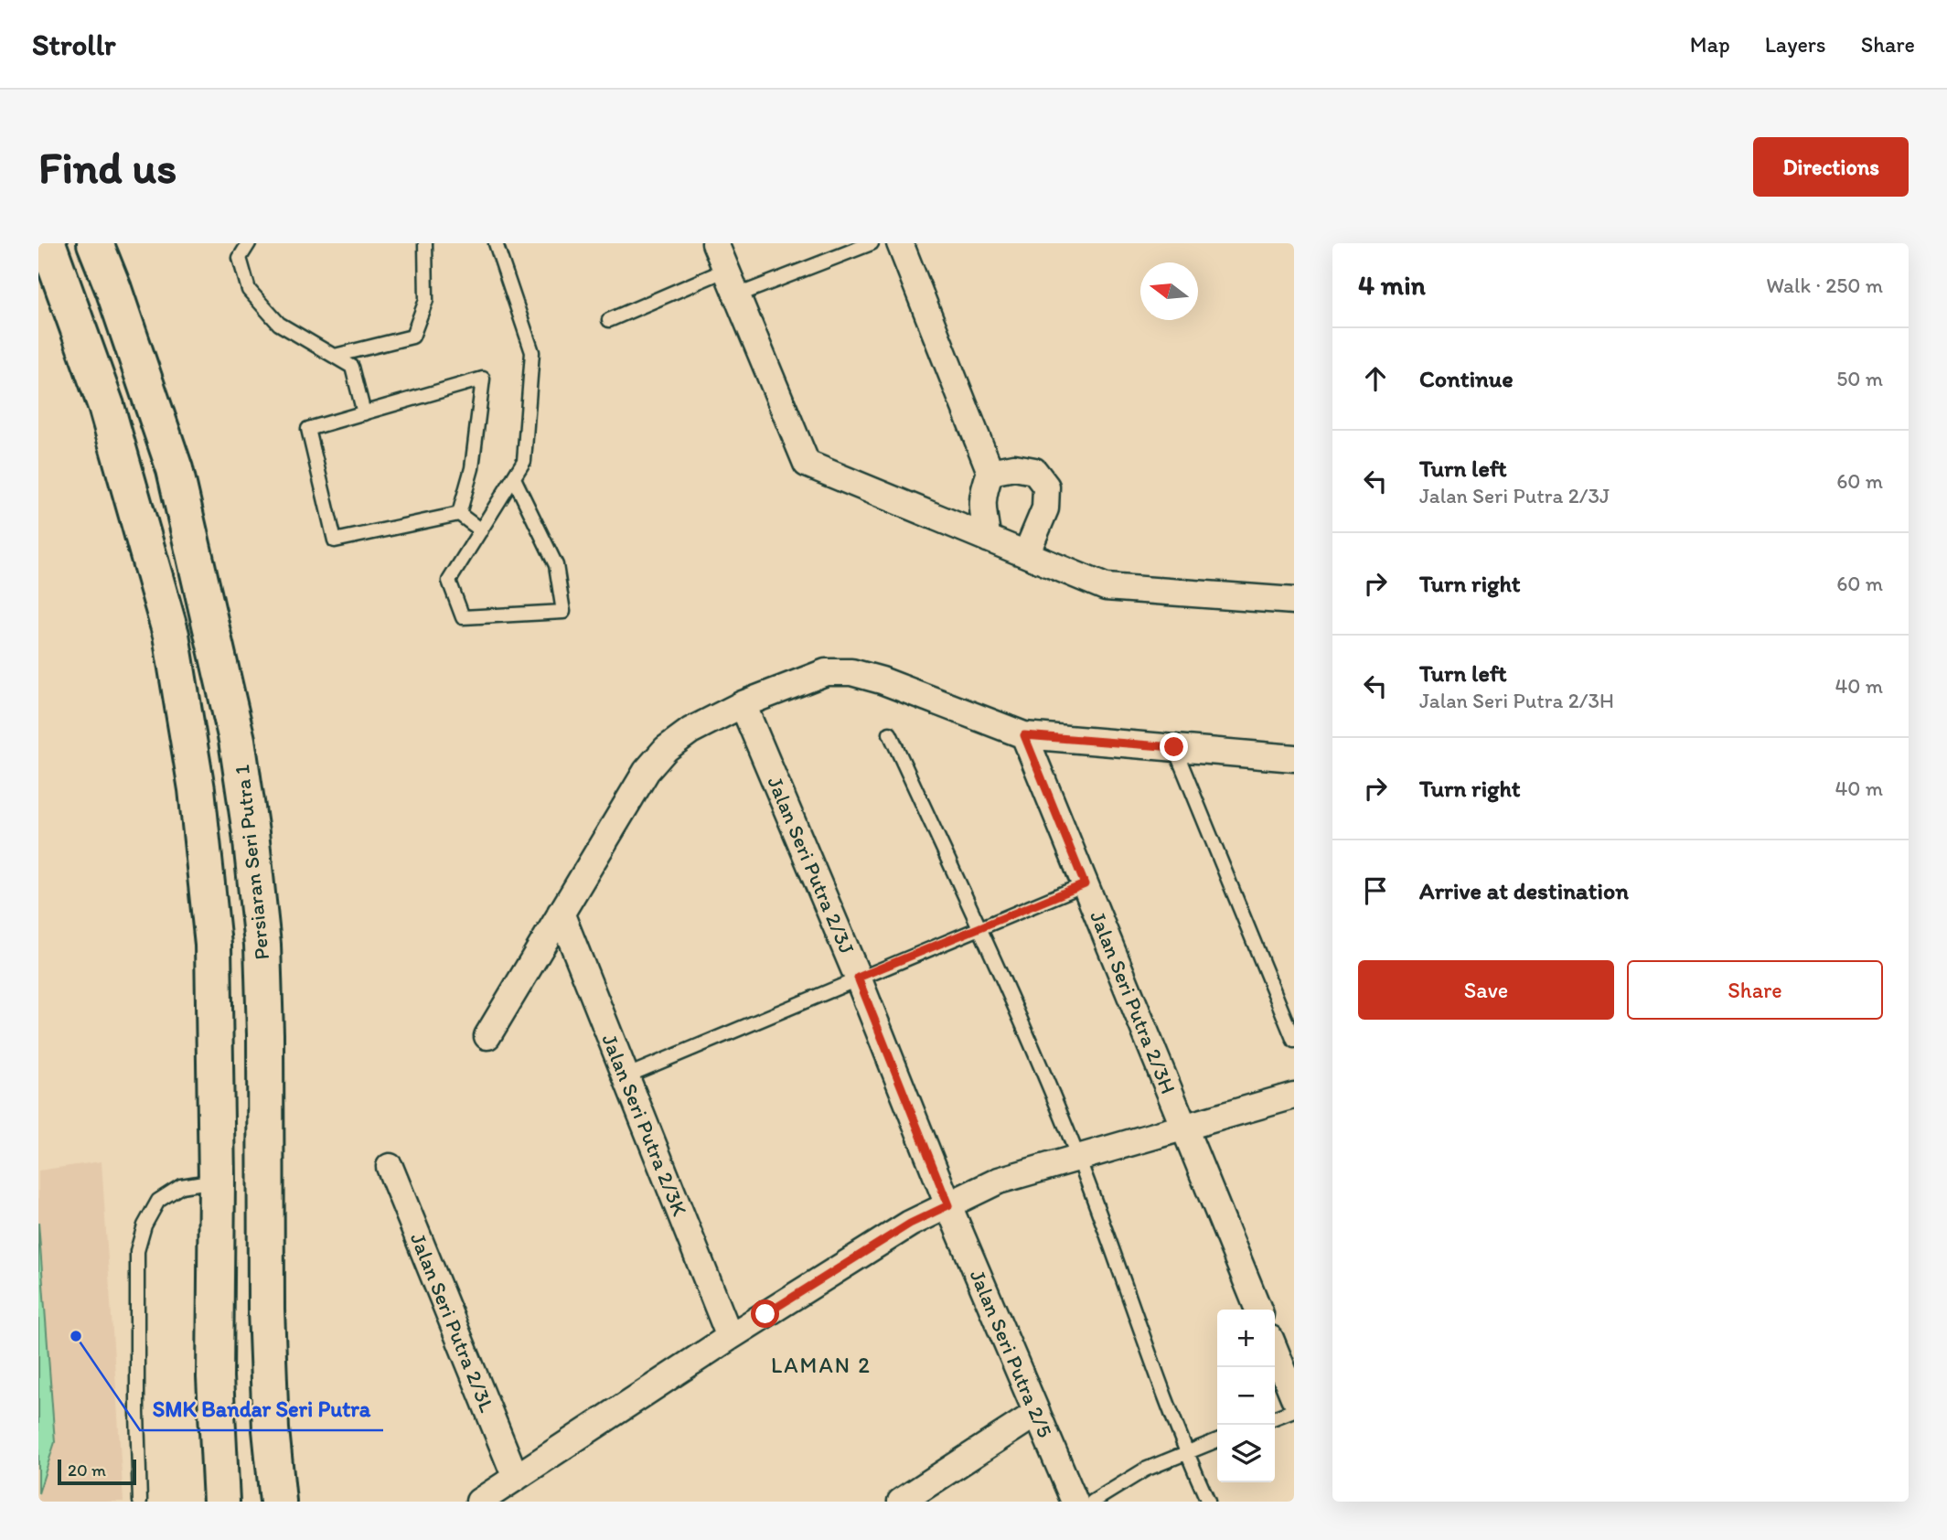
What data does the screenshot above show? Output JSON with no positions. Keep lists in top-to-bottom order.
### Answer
{
  "streets": {
    "street": [
      "Persiaran Seri Putra 1",
      "Jalan Seri Putra 2/3J",
      "Jalan Seri Putra 2/3H",
      "Jalan Seri Putra 2/3K",
      "Jalan Seri Putra 2/3L",
      "Jalan Seri Putra 2/5"
    ]
  },
  "crossings": [
    ["Jalan Seri Putra 2/3J", "Jalan Seri Putra 2/5"]
  ],
  "districts": ["LAMAN 2"],
  "places": ["SMK Bandar Seri Putra"],
  "scale_bar": "20 m",
  "north": "left",
  "page": {
    "header": "Strollr",
    "nav": ["Map", "Layers", "Share"],
    "buttons": [
      "Directions",
      ["Save", "Share"]
    ],
    "title": "Find us",
    "heading": ["4 min", "Walk · 250 m"],
    "list": [
      ["Continue", "50 m"],
      ["Turn left", "Jalan Seri Putra 2/3J", "60 m"],
      ["Turn right", "60 m"],
      ["Turn left", "Jalan Seri Putra 2/3H", "40 m"],
      ["Turn right", "40 m"],
      "Arrive at destination"
    ],
    "map_buttons": ["+", "−"],
    "scale": "20 m"
  }
}
